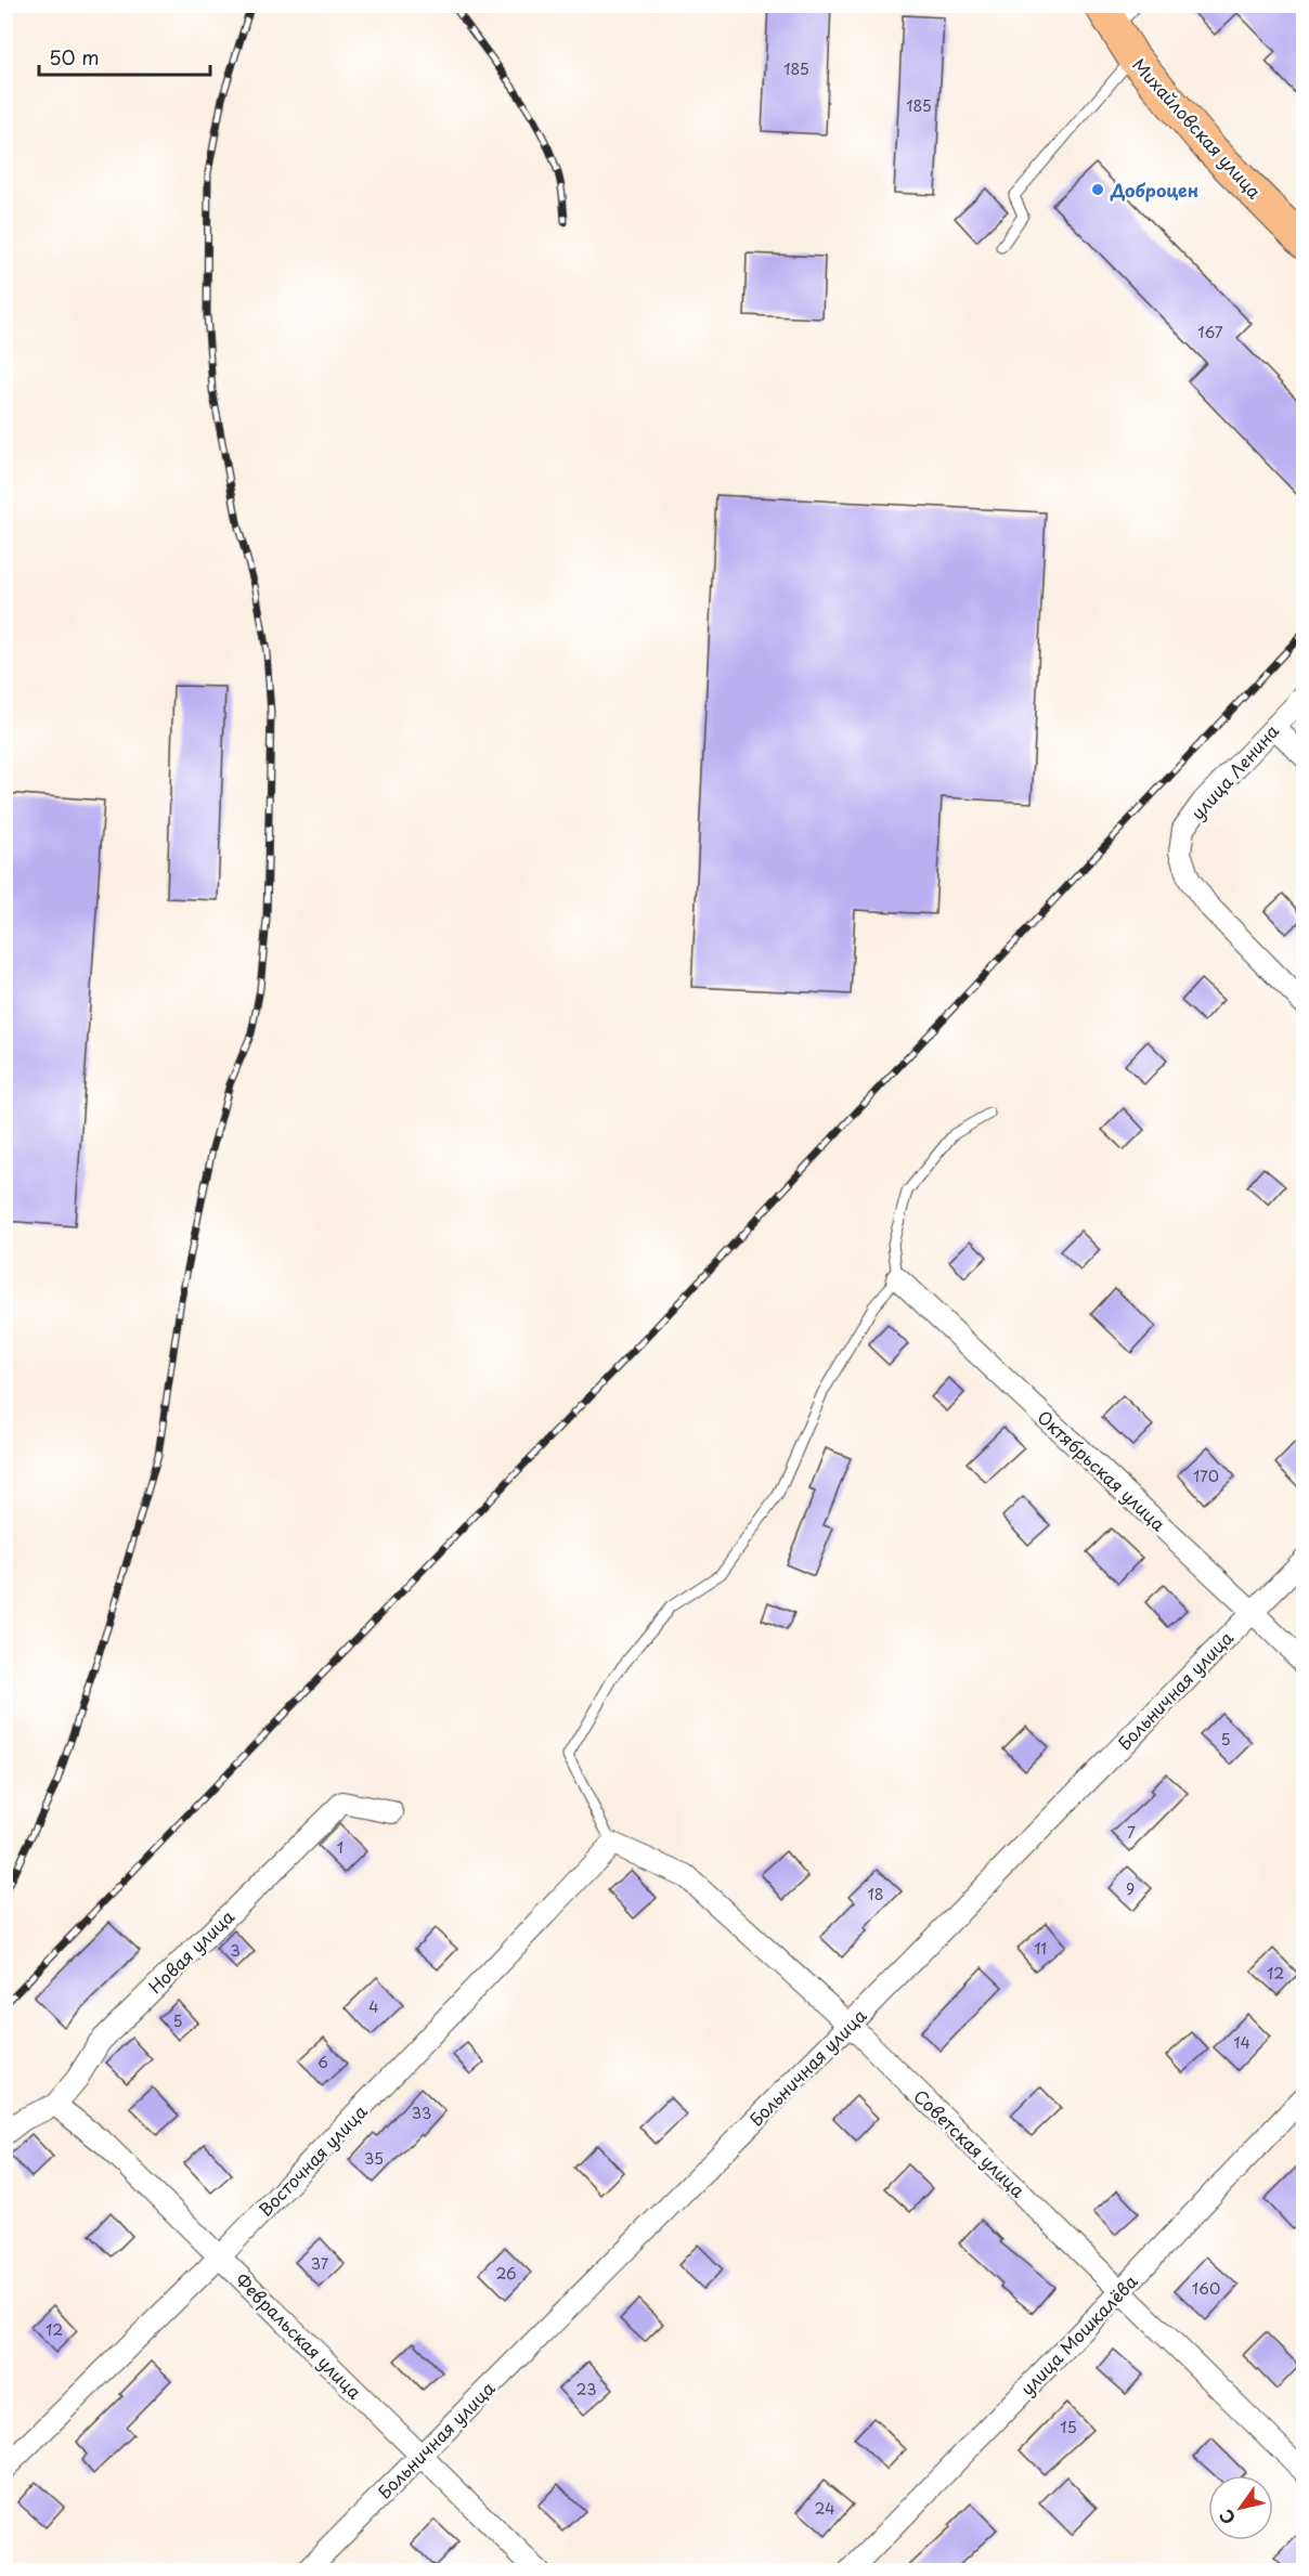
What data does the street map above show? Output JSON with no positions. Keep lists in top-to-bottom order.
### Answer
{
  "streets": {
    "main road": ["Михайловская улица"],
    "street": [
      "улица Ленина",
      "Октябрьская улица",
      "Больничная улица",
      "Новая улица",
      "Советская улица",
      "Восточная улица",
      "улица Мошкалёва",
      "Февральская улица"
    ]
  },
  "crossings": [
    ["Октябрьская улица", "Больничная улица"],
    ["Больничная улица", "Советская улица"],
    ["Больничная улица", "Февральская улица"],
    ["Новая улица", "Февральская улица"],
    ["Советская улица", "Восточная улица"],
    ["Советская улица", "улица Мошкалёва"],
    ["Восточная улица", "Февральская улица"]
  ],
  "places": ["Доброцен"],
  "house_numbers": [
    "185",
    "185",
    "167",
    "170",
    "5",
    "7",
    "1",
    "9",
    "18",
    "11",
    "3",
    "12",
    "4",
    "5",
    "14",
    "6",
    "33",
    "35",
    "37",
    "26",
    "160",
    "12",
    "23",
    "15",
    "24"
  ],
  "scale_bar": "50 m",
  "north": "bottom left"
}
